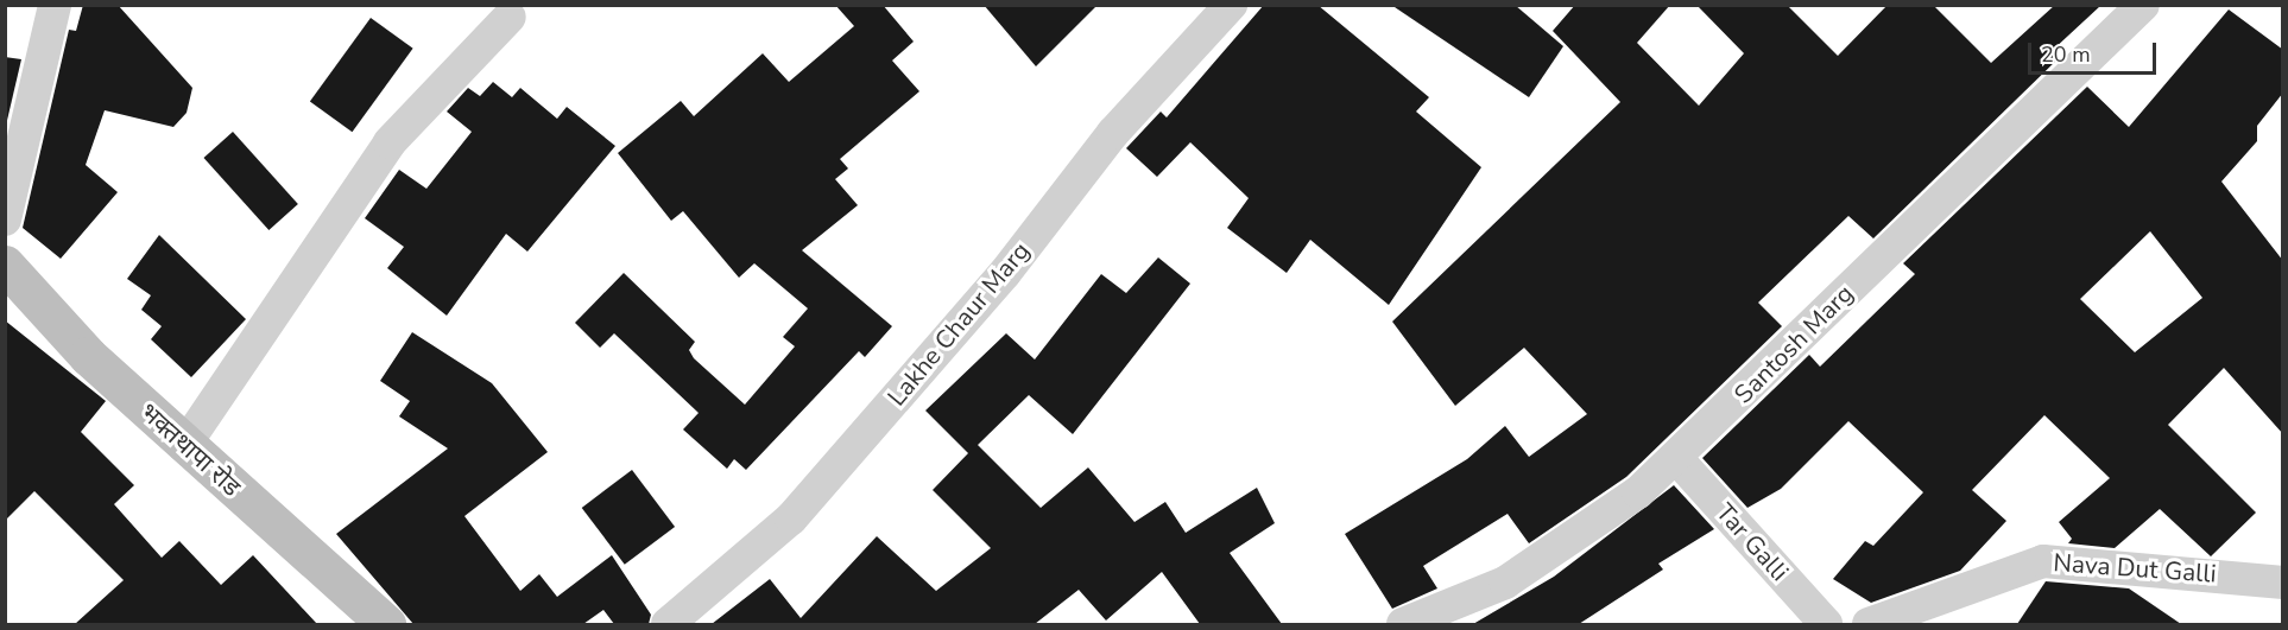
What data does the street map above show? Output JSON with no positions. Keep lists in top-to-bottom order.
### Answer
{
  "streets": {
    "street": [
      "Lakhe Chaur Marg",
      "Santosh Marg",
      "भक्तथापा रोड",
      "Tar Galli",
      "Nava Dut Galli"
    ]
  },
  "crossings": [
    ["Santosh Marg", "Tar Galli"]
  ],
  "scale_bar": "20 m"
}
